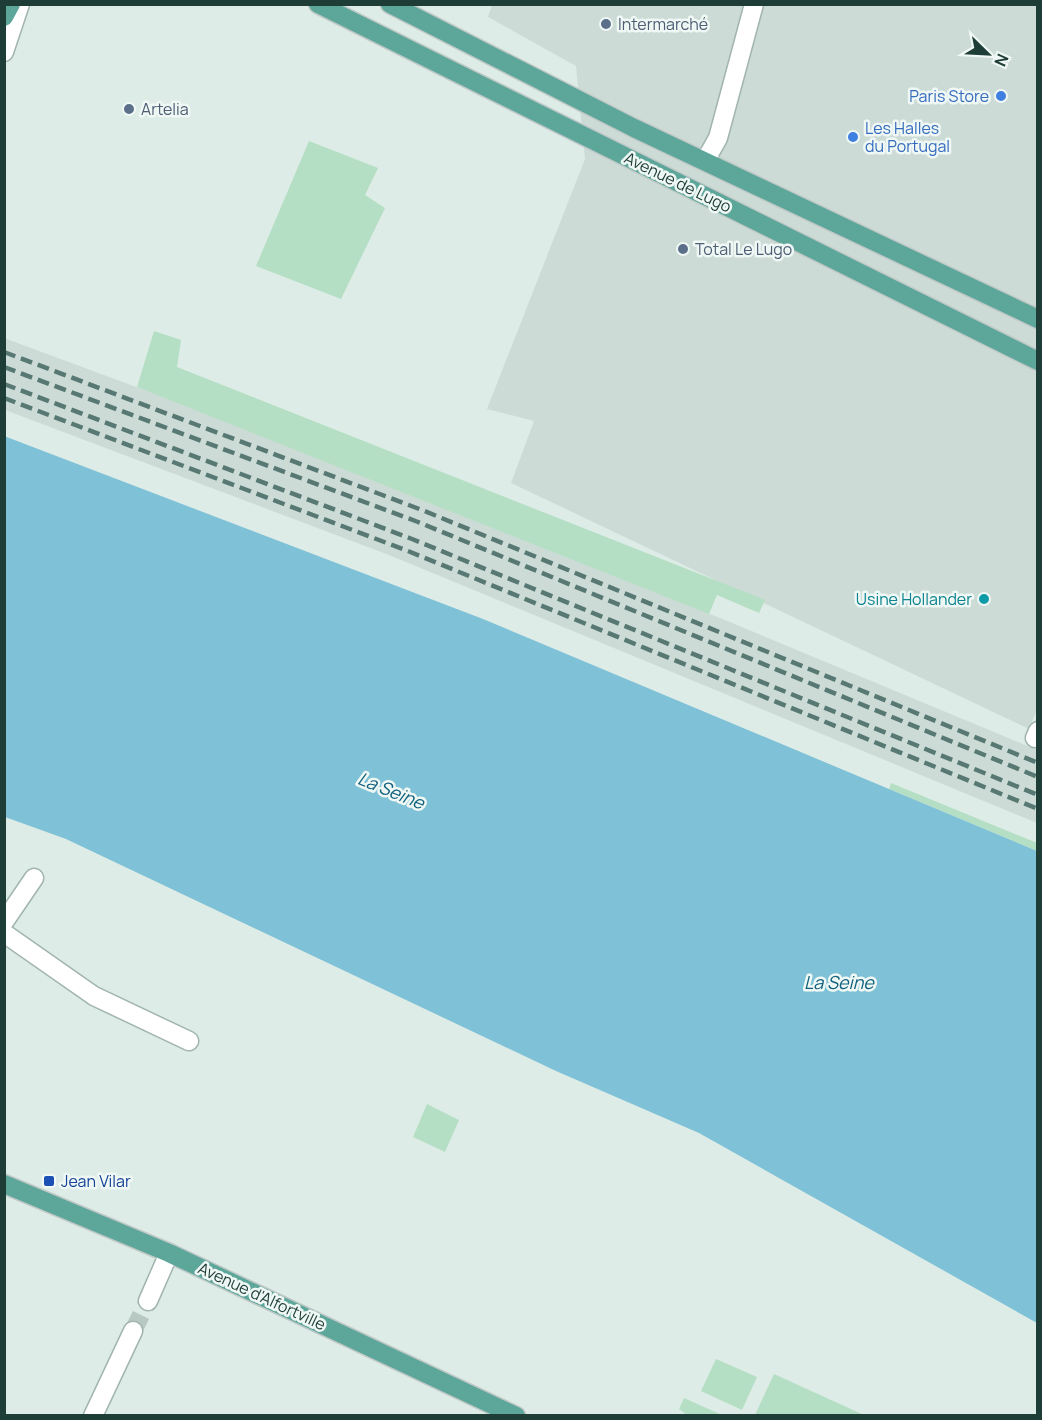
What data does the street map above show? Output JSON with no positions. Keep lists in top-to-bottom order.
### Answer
{
  "streets": {
    "main road": ["Avenue de Lugo", "Avenue d'Alfortville"]
  },
  "water": ["La Seine"],
  "places": {
    "other": [
      "Intermarché",
      "Paris Store",
      "Artelia",
      "Les Halles du Portugal",
      "Total Le Lugo",
      "Usine Hollander"
    ],
    "transit": ["Jean Vilar"]
  },
  "north": "bottom right"
}
